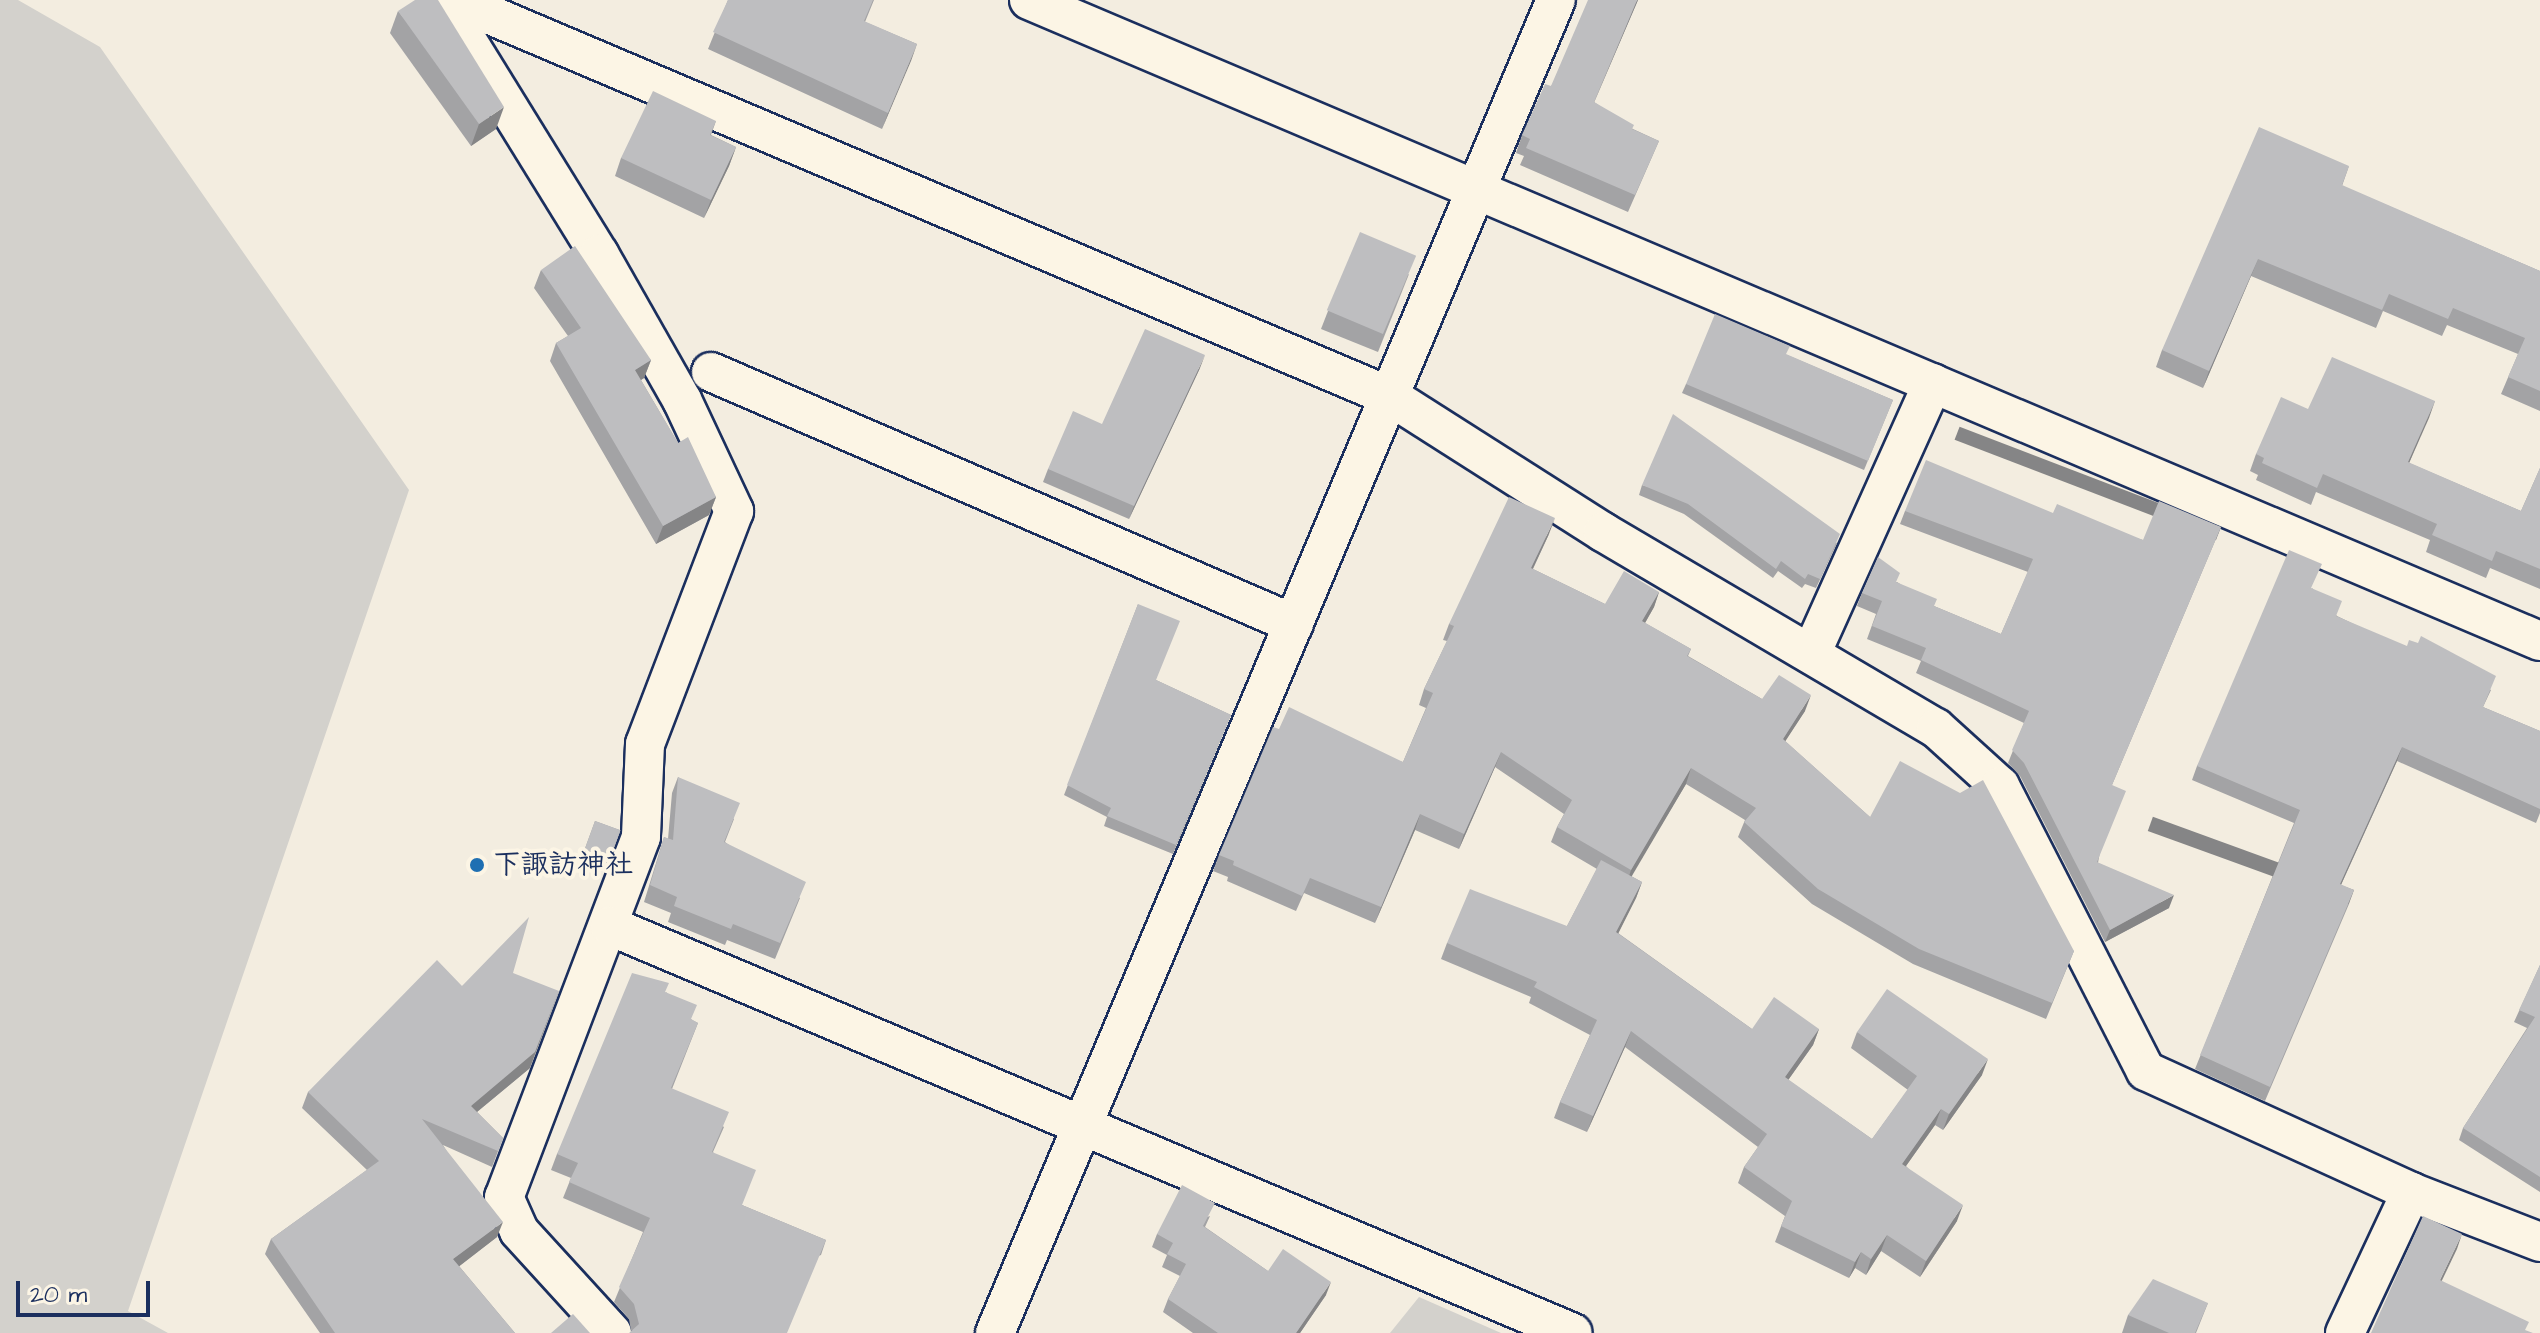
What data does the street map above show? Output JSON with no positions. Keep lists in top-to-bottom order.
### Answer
{
  "places": ["下諏訪神社"],
  "scale_bar": "20 m"
}
